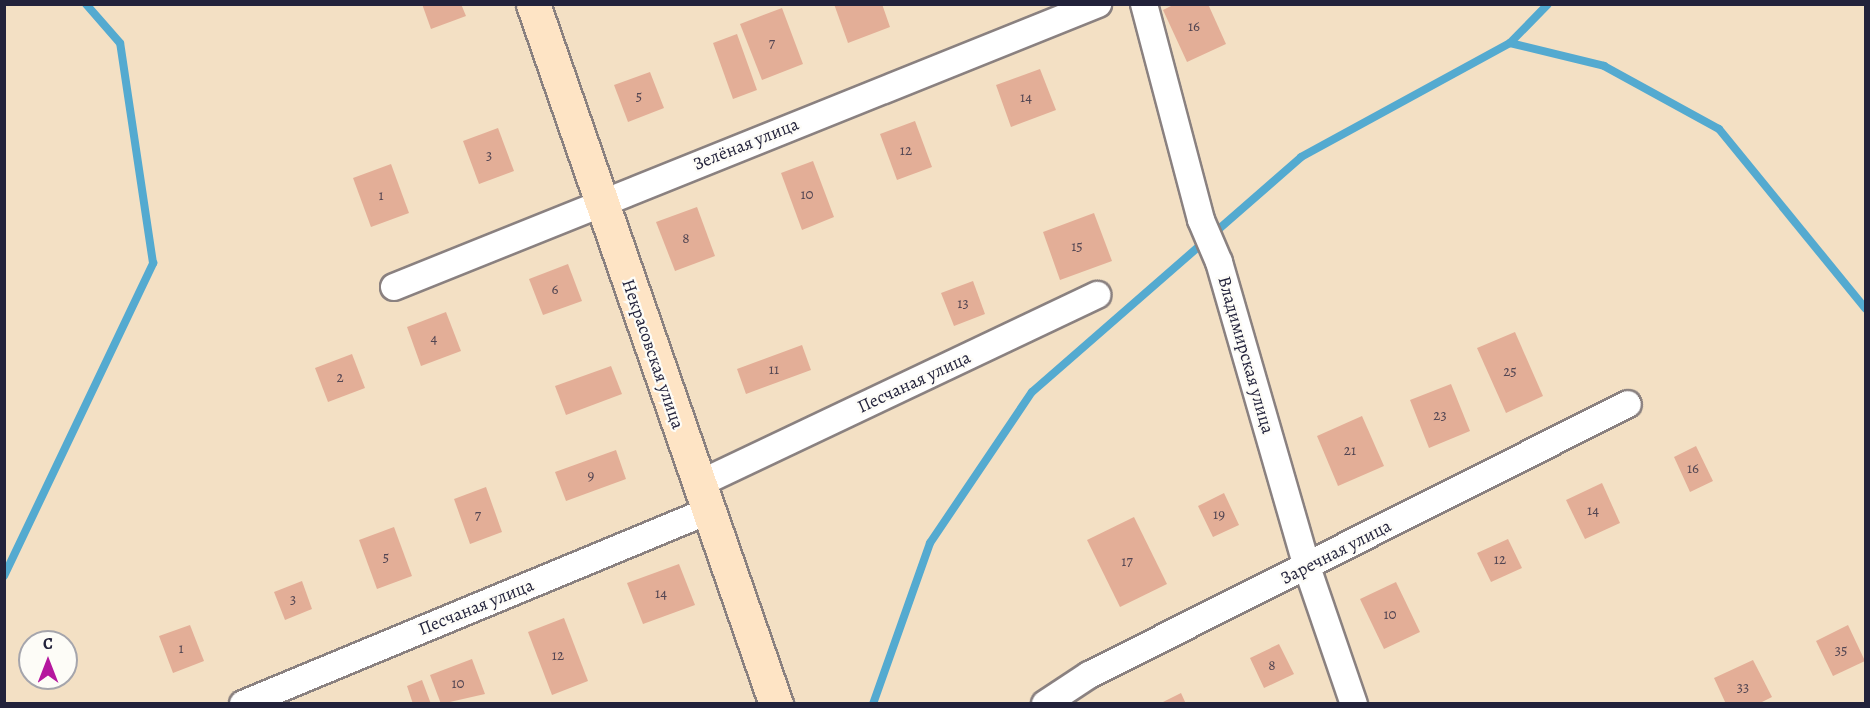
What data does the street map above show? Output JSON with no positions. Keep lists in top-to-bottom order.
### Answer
{
  "streets": {
    "street": [
      "Зелёная улица",
      "Некрасовская улица",
      "Владимирская улица",
      "Песчаная улица",
      "Заречная улица"
    ]
  },
  "crossings": [
    ["Зелёная улица", "Некрасовская улица"],
    ["Некрасовская улица", "Песчаная улица"],
    ["Владимирская улица", "Заречная улица"]
  ],
  "house_numbers": [
    "16",
    "7",
    "5",
    "14",
    "12",
    "3",
    "10",
    "1",
    "8",
    "15",
    "6",
    "13",
    "4",
    "11",
    "25",
    "2",
    "23",
    "21",
    "16",
    "9",
    "14",
    "19",
    "7",
    "5",
    "12",
    "17",
    "14",
    "3",
    "10",
    "1",
    "35",
    "12",
    "8",
    "10",
    "33"
  ],
  "north": "top"
}
